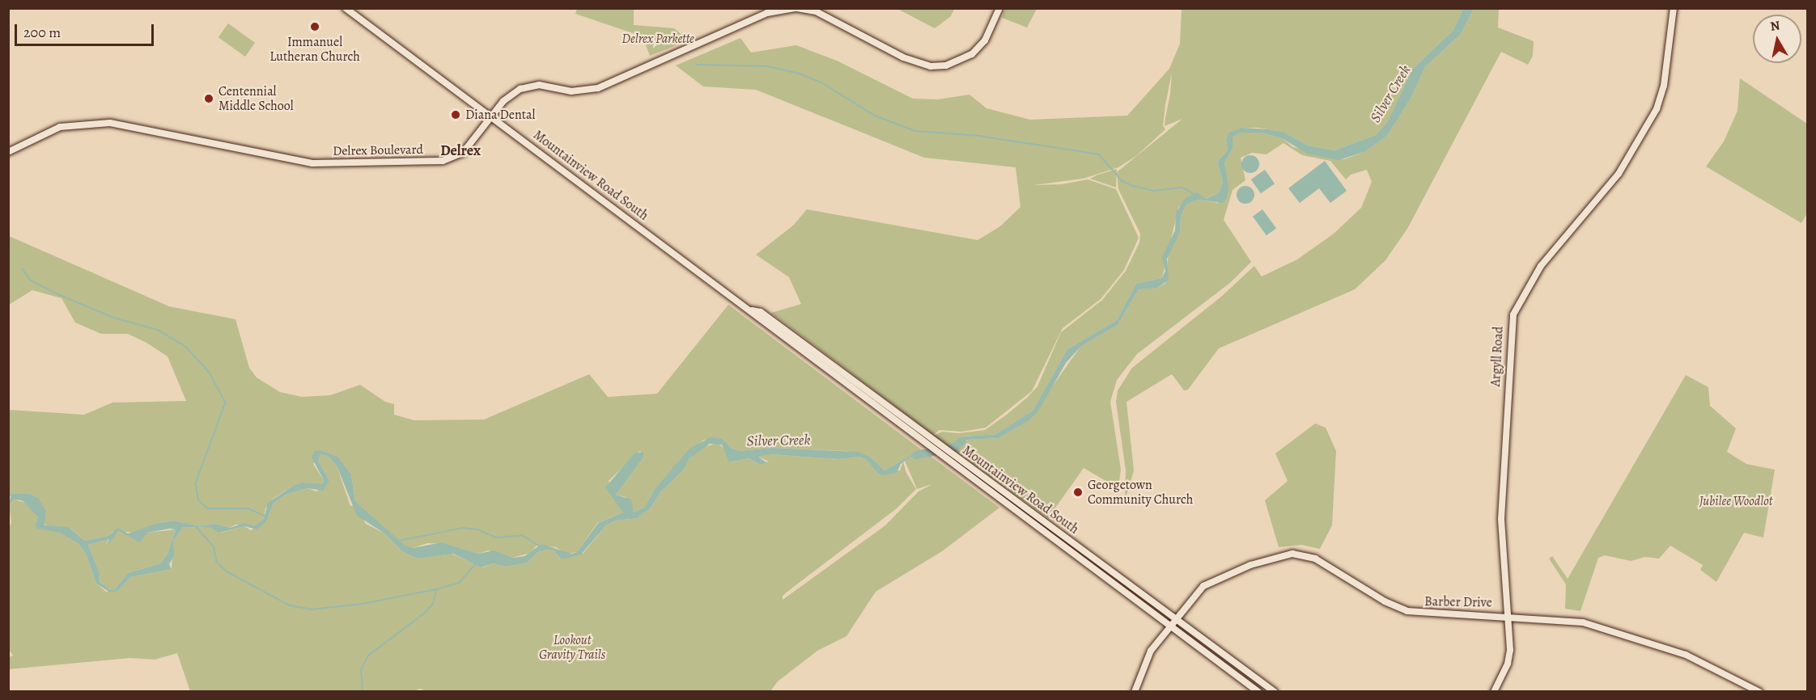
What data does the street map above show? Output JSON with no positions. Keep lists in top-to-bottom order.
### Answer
{
  "streets": {
    "street": [
      "Delrex Boulevard",
      "Mountainview Road South",
      "Argyll Road",
      "Barber Drive"
    ]
  },
  "crossings": [
    ["Delrex Boulevard", "Mountainview Road South"],
    ["Mountainview Road South", "Barber Drive"],
    ["Argyll Road", "Barber Drive"]
  ],
  "districts": ["Delrex"],
  "water": ["Silver Creek"],
  "parks": ["Delrex Parkette", "Jubilee Woodlot", "Lookout Gravity Trails"],
  "places": [
    "Immanuel Lutheran Church",
    "Centennial Middle School",
    "Diana Dental",
    "Georgetown Community Church"
  ],
  "scale_bar": "200 m",
  "north": "top"
}
